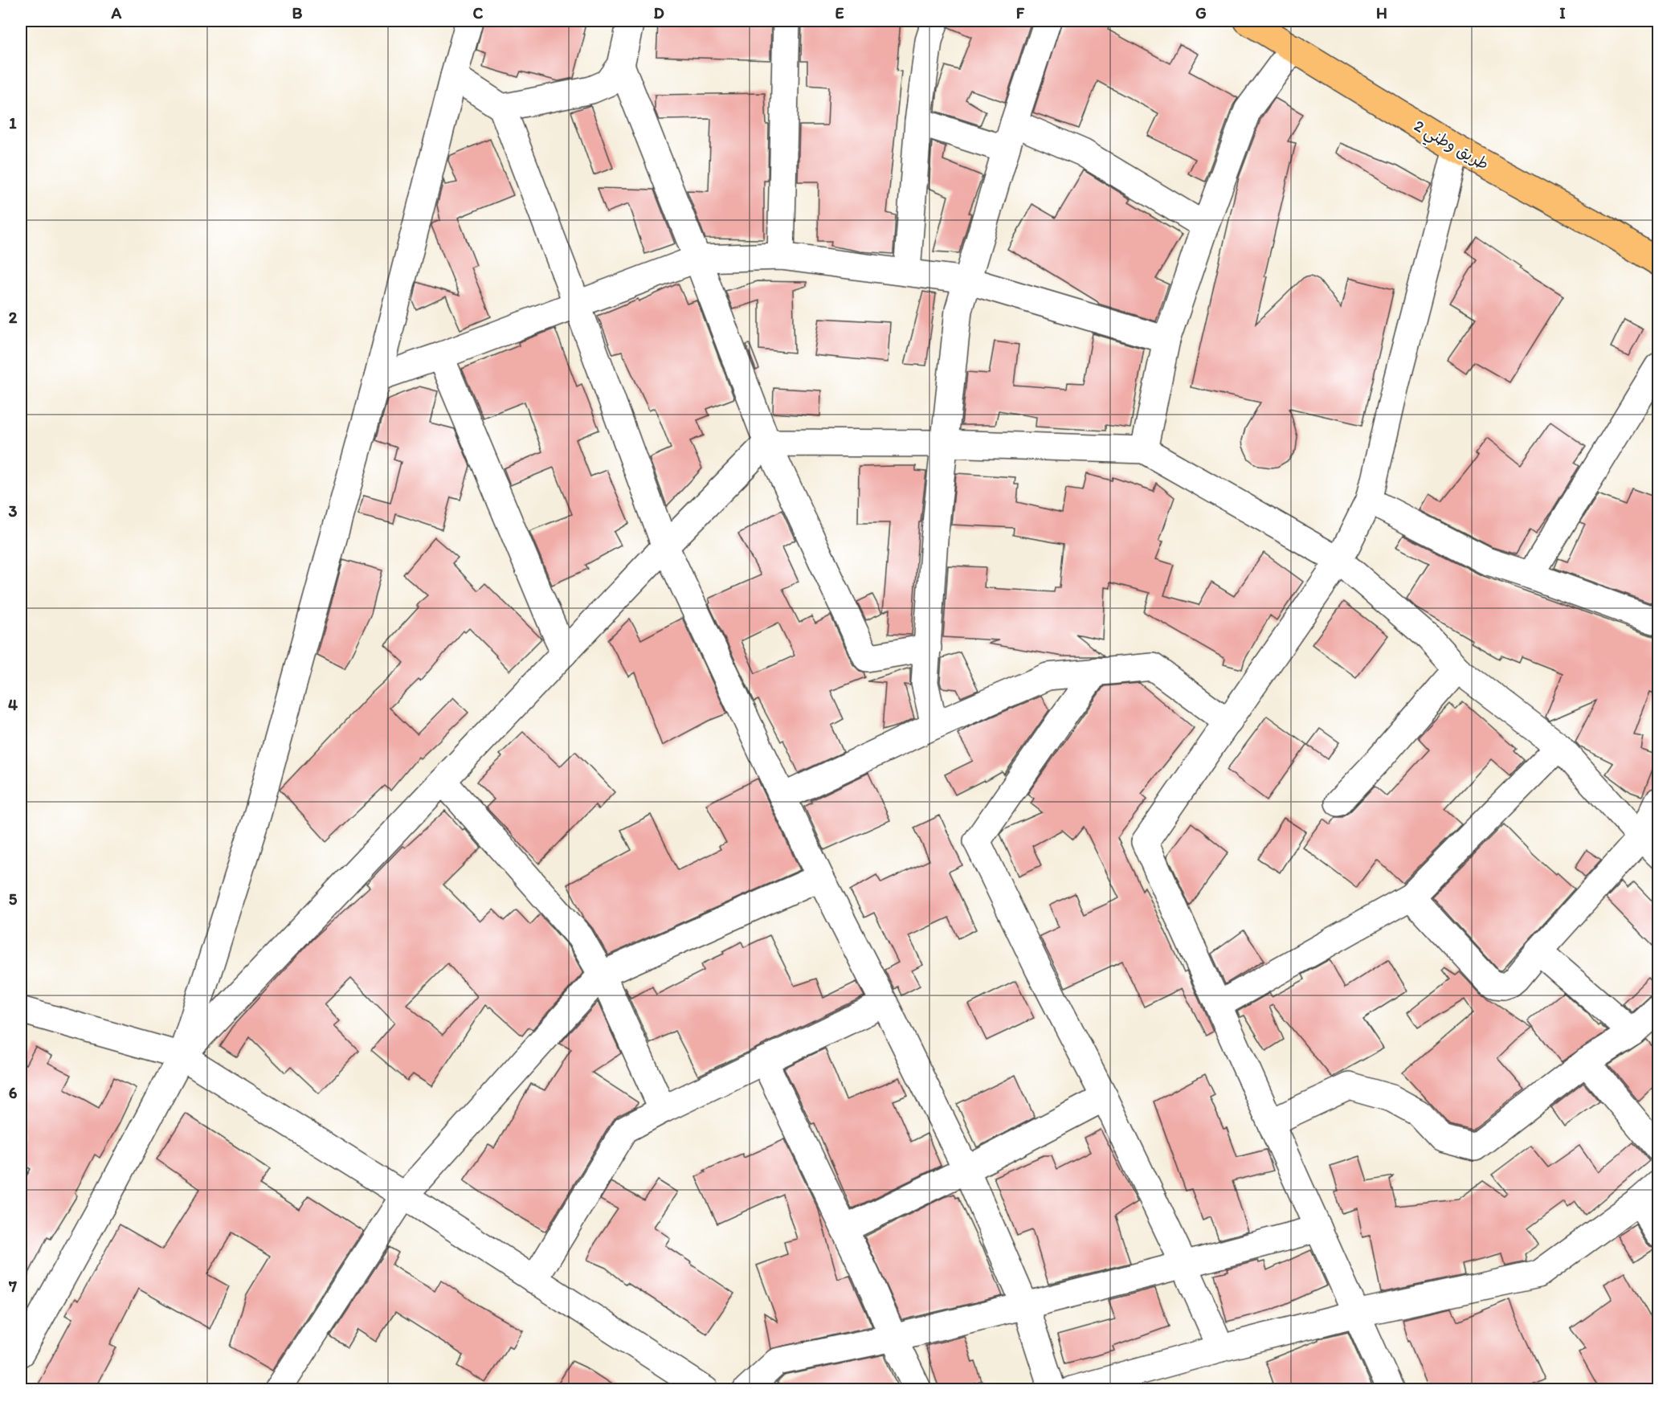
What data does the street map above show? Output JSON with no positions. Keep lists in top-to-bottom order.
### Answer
{
  "streets": {
    "highway": ["طريق وطني 2"]
  },
  "grid": {
    "columns": [
      "A",
      "B",
      "C",
      "D",
      "E",
      "F",
      "G",
      "H",
      "I"
    ],
    "rows": [
      "1",
      "2",
      "3",
      "4",
      "5",
      "6",
      "7"
    ]
  }
}
